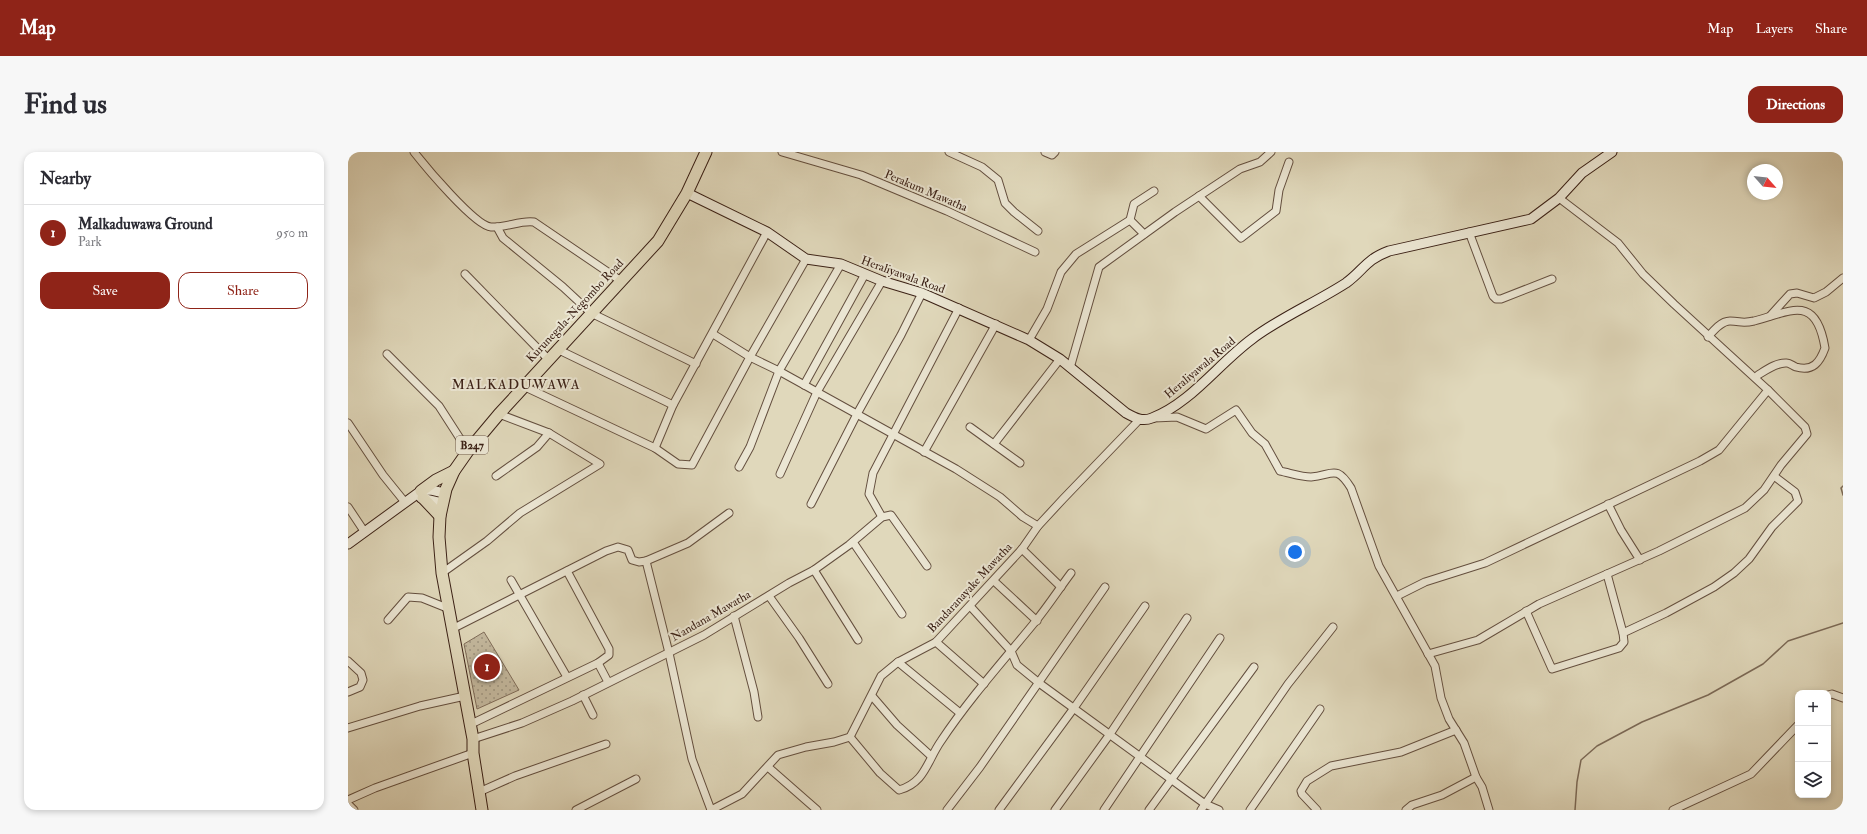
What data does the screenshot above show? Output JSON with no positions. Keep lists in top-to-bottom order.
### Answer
{
  "streets": {
    "main road": ["Kurunegala-Negombo Road", "B247"],
    "street": [
      "Perakum Mawatha",
      "Heraliyawala Road",
      "Bandaranayake Mawatha",
      "Nandana Mawatha"
    ]
  },
  "crossings": [
    ["Heraliyawala Road", "Kurunegala-Negombo Road"],
    ["Heraliyawala Road", "Bandaranayake Mawatha"],
    ["Kurunegala-Negombo Road", "Nandana Mawatha"]
  ],
  "districts": ["MALKADUWAWA"],
  "north": "bottom right",
  "page": {
    "header": "Map",
    "nav": ["Map", "Layers", "Share"],
    "buttons": [
      "Directions",
      ["Save", "Share"]
    ],
    "title": "Find us",
    "heading": "Nearby",
    "list": [
      {
        "mark": "1",
        "name": "Malkaduwawa Ground",
        "note": "Park",
        "value": "950 m"
      }
    ],
    "pins": "1",
    "map_buttons": ["+", "−"]
  }
}
